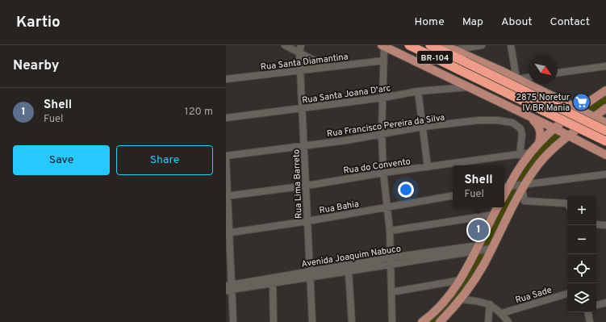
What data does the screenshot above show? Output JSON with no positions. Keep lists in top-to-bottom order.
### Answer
{
  "streets": {
    "highway": ["BR-104"],
    "street": [
      "Rua Santa Diamantina",
      "Rua Santa Joana D'arc",
      "Rua Francisco Pereira da Silva",
      "Rua do Convento",
      "Rua Lima Barreto",
      "Rua Bahia",
      "Avenida Joaquim Nabuco",
      "Rua Sade"
    ]
  },
  "crossings": [
    ["Rua Santa Diamantina", "Rua Lima Barreto"],
    ["Rua Santa Joana D'arc", "Rua Lima Barreto"],
    ["Rua Francisco Pereira da Silva", "Rua do Convento"],
    ["Rua Francisco Pereira da Silva", "Rua Lima Barreto"],
    ["Rua do Convento", "Rua Lima Barreto"],
    ["Rua Lima Barreto", "Rua Bahia"],
    ["Rua Lima Barreto", "Avenida Joaquim Nabuco"]
  ],
  "places": {
    "supermarket": ["2875 Noretur IV BR Mania"]
  },
  "north": "bottom right",
  "page": {
    "header": "Kartio",
    "nav": [
      "Home",
      "Map",
      "About",
      "Contact"
    ],
    "heading": "Nearby",
    "list": [
      {
        "mark": "1",
        "name": "Shell",
        "note": "Fuel",
        "value": "120 m"
      }
    ],
    "buttons": ["Save", "Share"],
    "popup": ["Shell", "Fuel"],
    "map_buttons": ["+", "−"],
    "pins": "1"
  }
}
